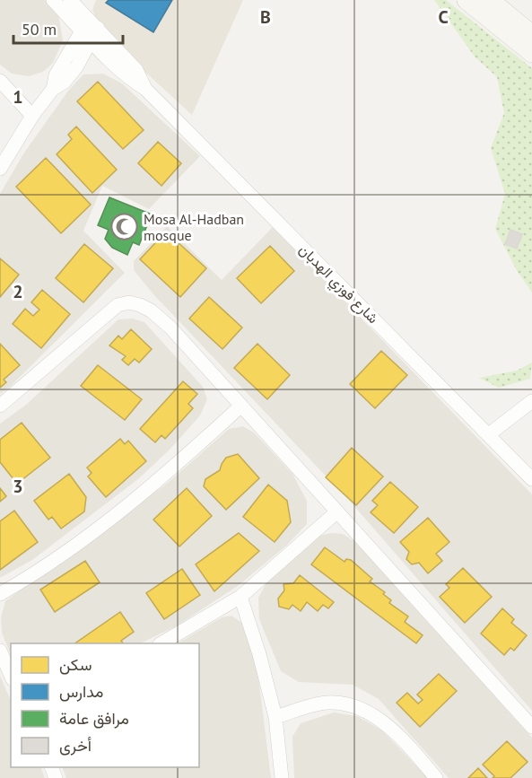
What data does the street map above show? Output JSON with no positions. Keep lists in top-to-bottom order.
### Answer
{
  "streets": {
    "street": ["شارع فوزي الهدبان"]
  },
  "places": {
    "mosque": ["Mosa Al-Hadban mosque"]
  },
  "legend": [
    "سكن",
    "مدارس",
    "مرافق عامة",
    "أخرى"
  ],
  "scale_bar": "50 m",
  "grid": {
    "columns": ["B", "C"],
    "rows": ["1", "2", "3"]
  }
}
